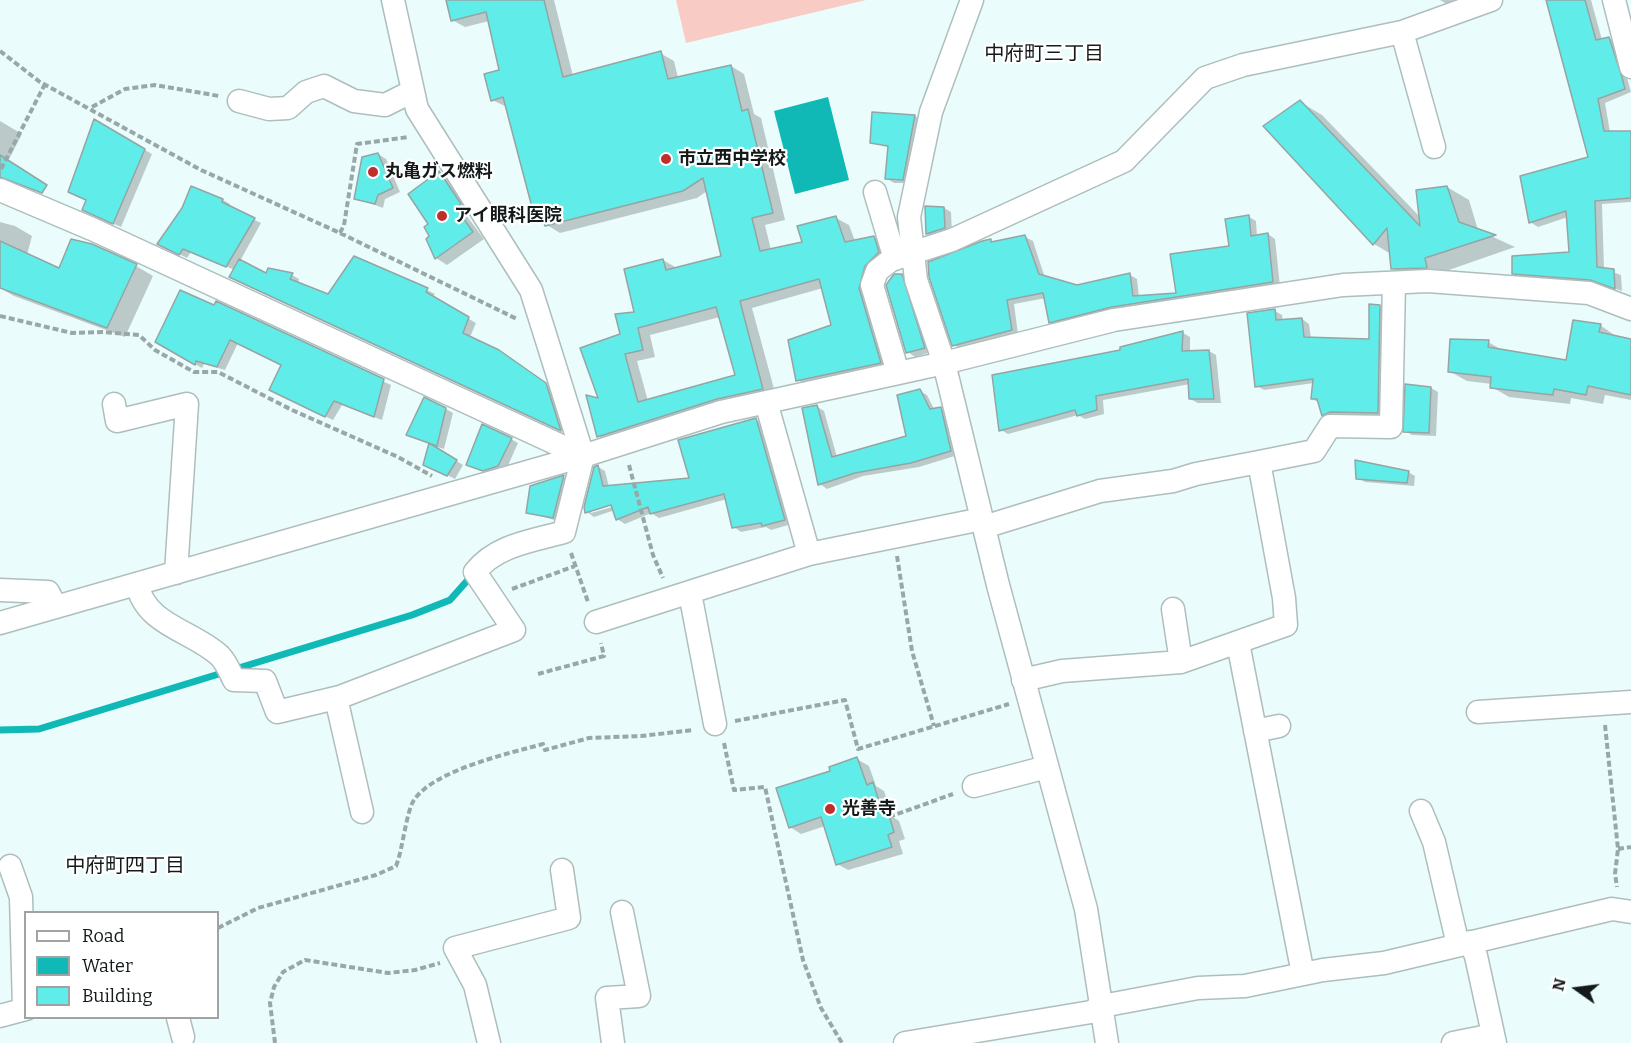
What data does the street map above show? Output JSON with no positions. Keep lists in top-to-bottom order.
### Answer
{
  "districts": ["中府町三丁目", "中府町四丁目"],
  "places": [
    "市立西中学校",
    "丸亀ガス燃料",
    "アイ眼科医院",
    "光善寺"
  ],
  "legend": ["Road", "Water", "Building"],
  "north": "left"
}
